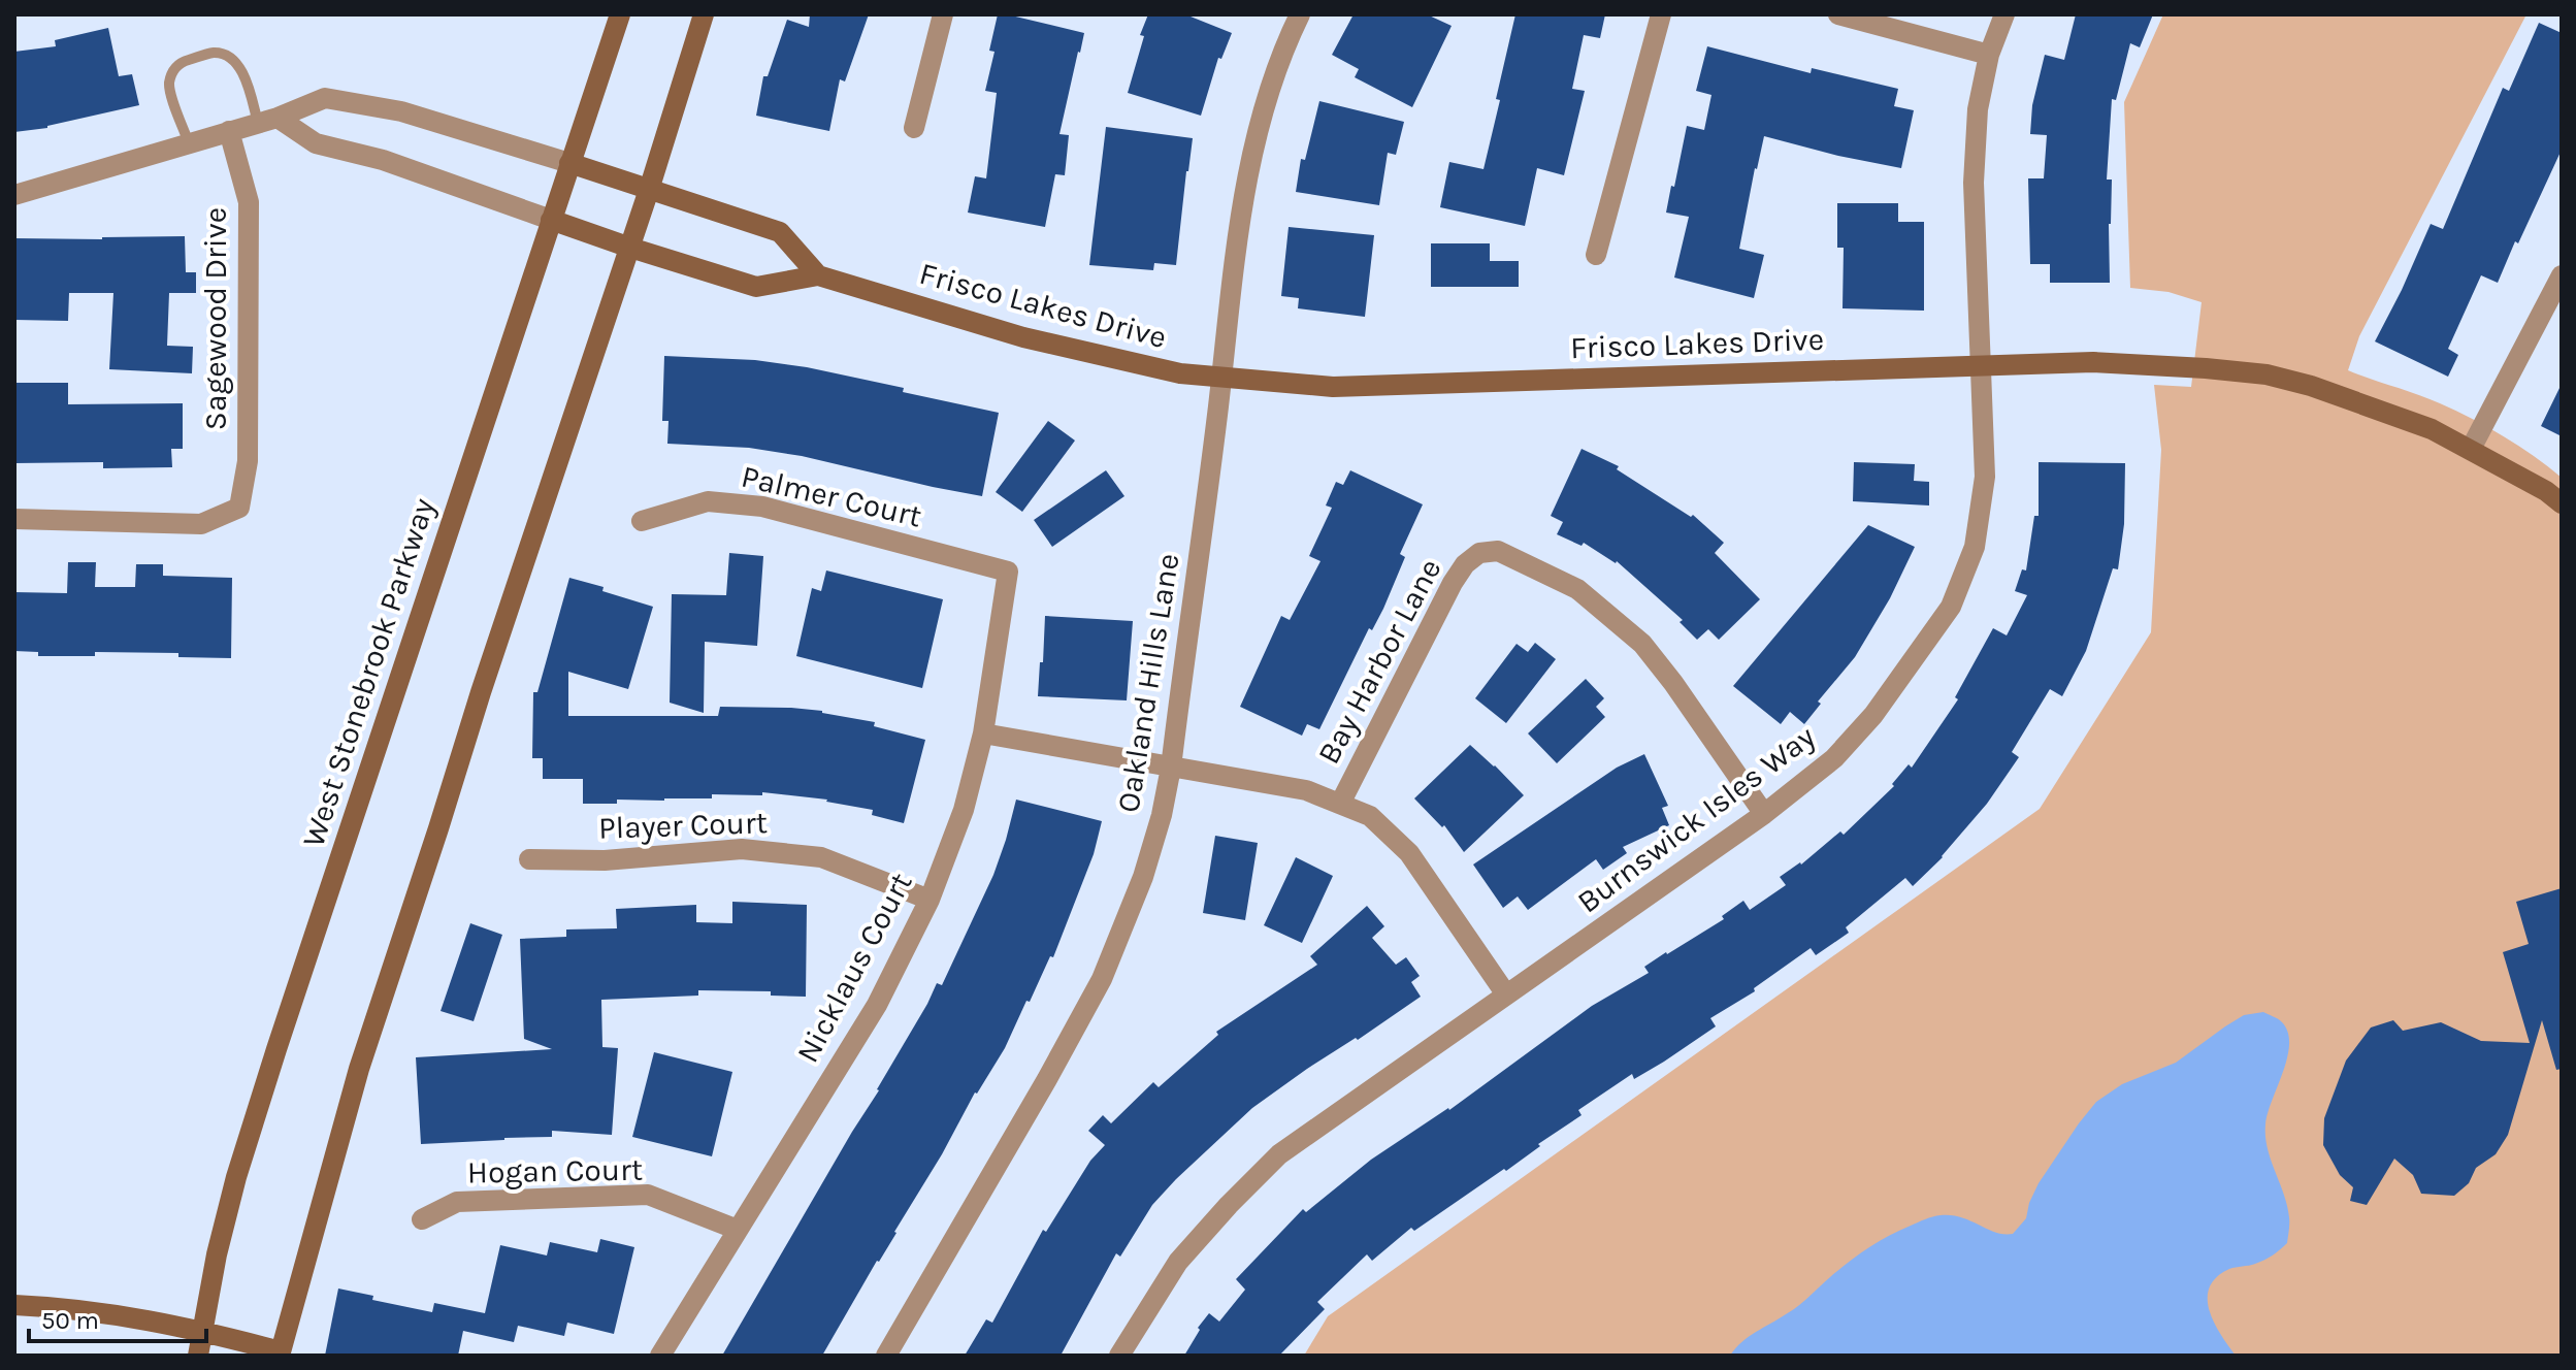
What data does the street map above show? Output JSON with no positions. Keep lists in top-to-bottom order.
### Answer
{
  "streets": {
    "street": [
      "Frisco Lakes Drive",
      "Sagewood Drive",
      "Palmer Court",
      "Bay Harbor Lane",
      "West Stonebrook Parkway",
      "Oakland Hills Lane",
      "Burnswick Isles Way",
      "Player Court",
      "Nicklaus Court",
      "Hogan Court"
    ]
  },
  "crossings": [
    ["Frisco Lakes Drive", "West Stonebrook Parkway"],
    ["Frisco Lakes Drive", "Oakland Hills Lane"],
    ["Frisco Lakes Drive", "Burnswick Isles Way"],
    ["Palmer Court", "Nicklaus Court"],
    ["Bay Harbor Lane", "Burnswick Isles Way"],
    ["Player Court", "Nicklaus Court"],
    ["Nicklaus Court", "Hogan Court"]
  ],
  "scale_bar": "50 m"
}
